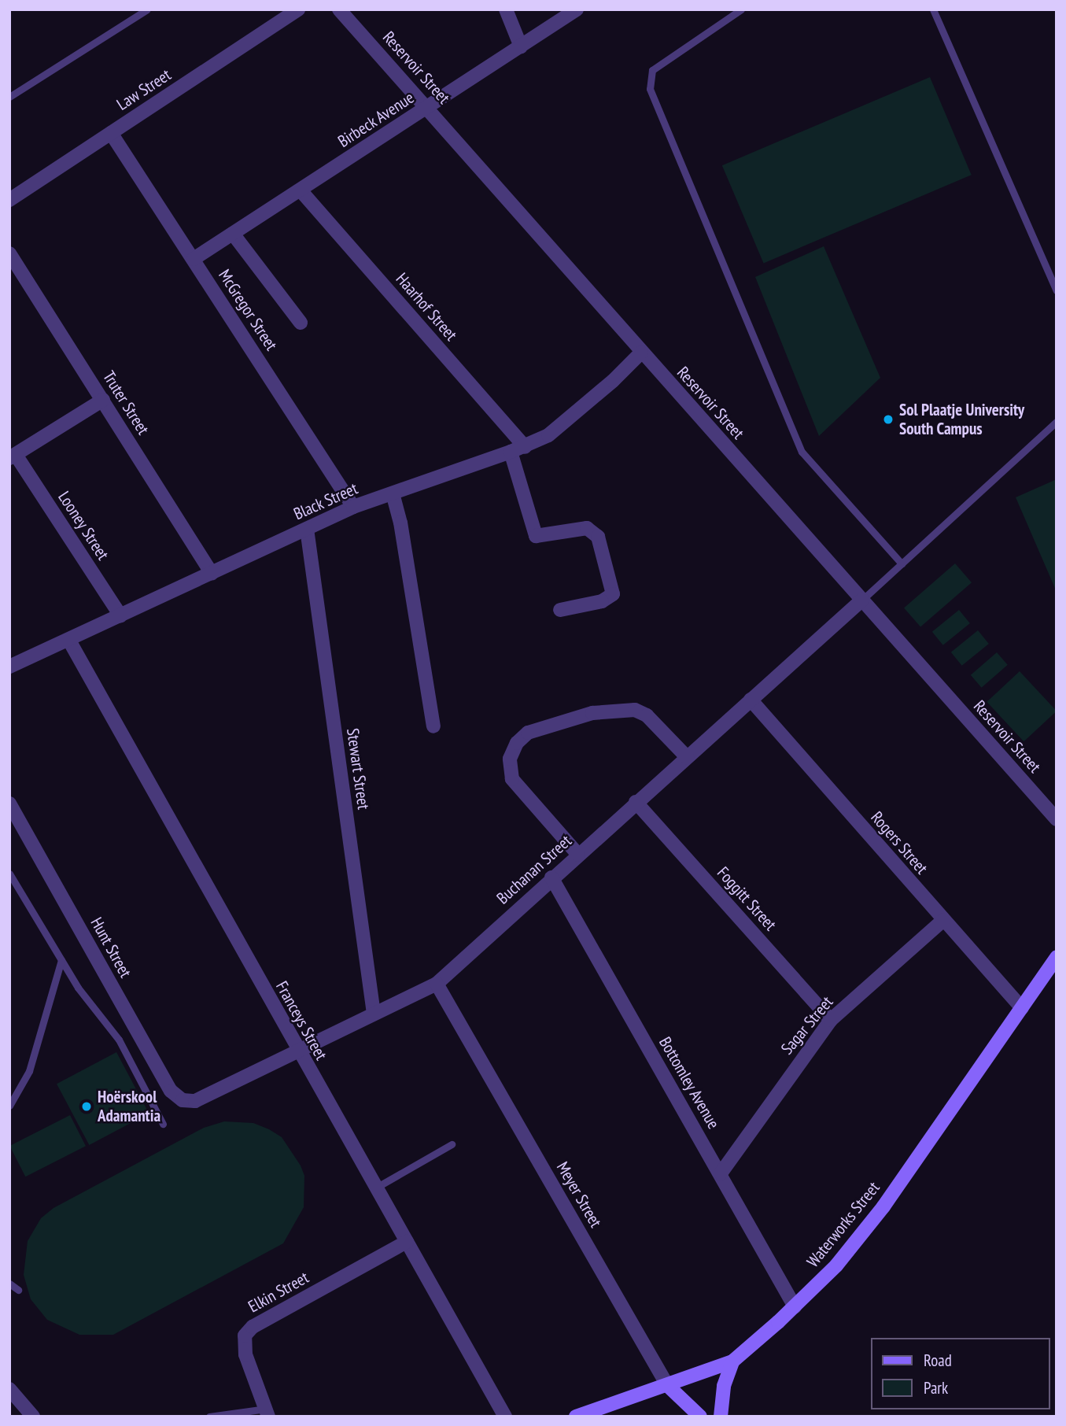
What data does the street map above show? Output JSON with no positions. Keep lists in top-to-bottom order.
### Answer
{
  "streets": {
    "street": [
      "Reservoir Street",
      "Law Street",
      "Birbeck Avenue",
      "Haarhof Street",
      "McGregor Street",
      "Truter Street",
      "Black Street",
      "Looney Street",
      "Stewart Street",
      "Rogers Street",
      "Buchanan Street",
      "Foggitt Street",
      "Hunt Street",
      "Franceys Street",
      "Sagar Street",
      "Bottomley Avenue",
      "Meyer Street",
      "Waterworks Street",
      "Elkin Street"
    ]
  },
  "crossings": [
    ["Reservoir Street", "Birbeck Avenue"],
    ["Reservoir Street", "Black Street"],
    ["Reservoir Street", "Buchanan Street"],
    ["Law Street", "McGregor Street"],
    ["Birbeck Avenue", "Haarhof Street"],
    ["Birbeck Avenue", "McGregor Street"],
    ["Haarhof Street", "Black Street"],
    ["McGregor Street", "Black Street"],
    ["Truter Street", "Black Street"],
    ["Black Street", "Looney Street"],
    ["Black Street", "Stewart Street"],
    ["Black Street", "Franceys Street"],
    ["Stewart Street", "Buchanan Street"],
    ["Rogers Street", "Buchanan Street"],
    ["Rogers Street", "Sagar Street"],
    ["Rogers Street", "Waterworks Street"],
    ["Buchanan Street", "Foggitt Street"],
    ["Buchanan Street", "Hunt Street"],
    ["Buchanan Street", "Franceys Street"],
    ["Buchanan Street", "Bottomley Avenue"],
    ["Buchanan Street", "Meyer Street"],
    ["Foggitt Street", "Sagar Street"],
    ["Franceys Street", "Elkin Street"],
    ["Sagar Street", "Bottomley Avenue"],
    ["Bottomley Avenue", "Waterworks Street"],
    ["Meyer Street", "Waterworks Street"]
  ],
  "places": ["Sol Plaatje University South Campus", "Hoërskool Adamantia"],
  "legend": ["Road", "Park"]
}
